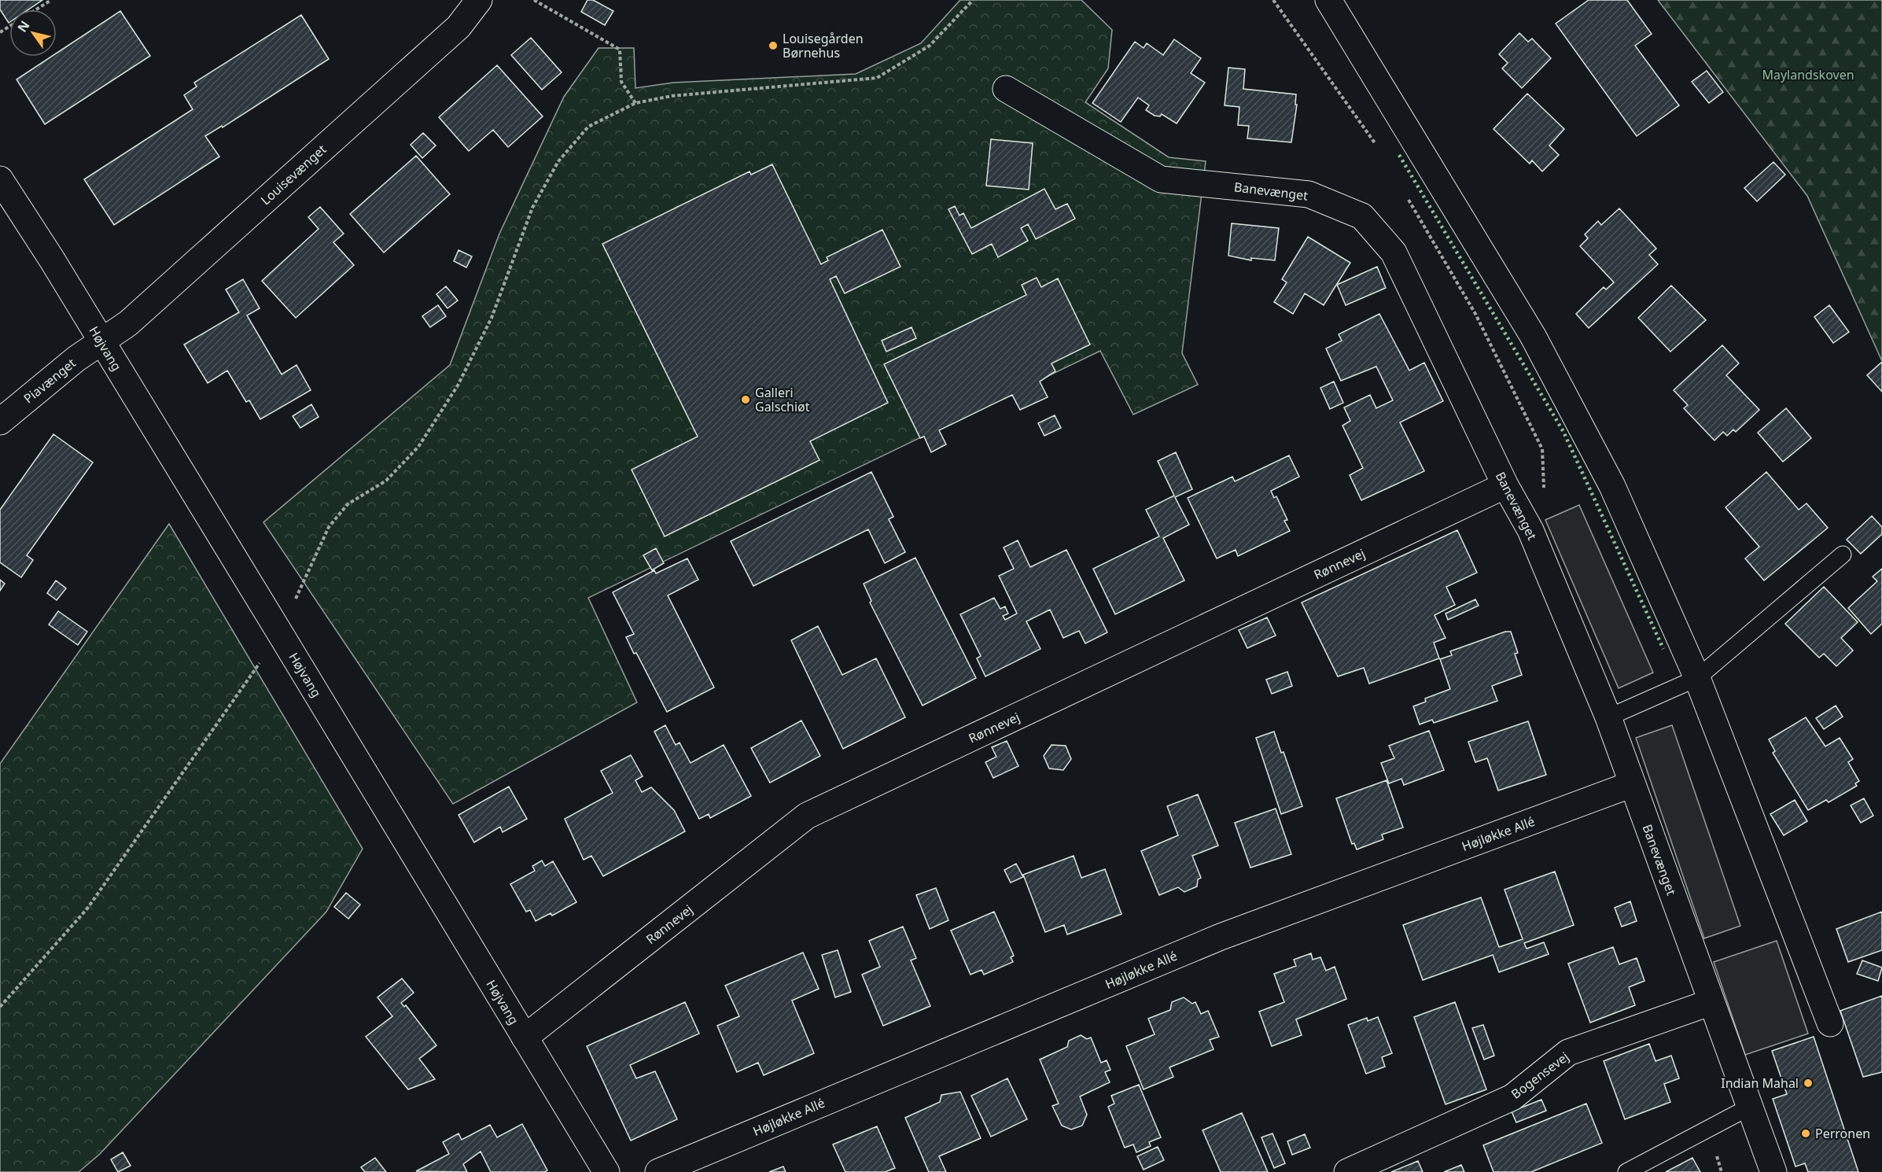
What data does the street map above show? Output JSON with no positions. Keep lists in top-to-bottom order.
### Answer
{
  "streets": {
    "street": [
      "Louisevænget",
      "Banevænget",
      "Højvang",
      "Piavænget",
      "Rønnevej",
      "Højløkke Allé",
      "Bogensevej"
    ]
  },
  "crossings": [
    ["Louisevænget", "Højvang"],
    ["Louisevænget", "Piavænget"],
    ["Banevænget", "Rønnevej"],
    ["Banevænget", "Højløkke Allé"],
    ["Banevænget", "Bogensevej"],
    ["Højvang", "Piavænget"],
    ["Højvang", "Rønnevej"]
  ],
  "parks": ["Maylandskoven"],
  "places": [
    "Louisegården Børnehus",
    "Galleri Galschiøt",
    "Indian Mahal",
    "Perronen"
  ],
  "north": "top left"
}
